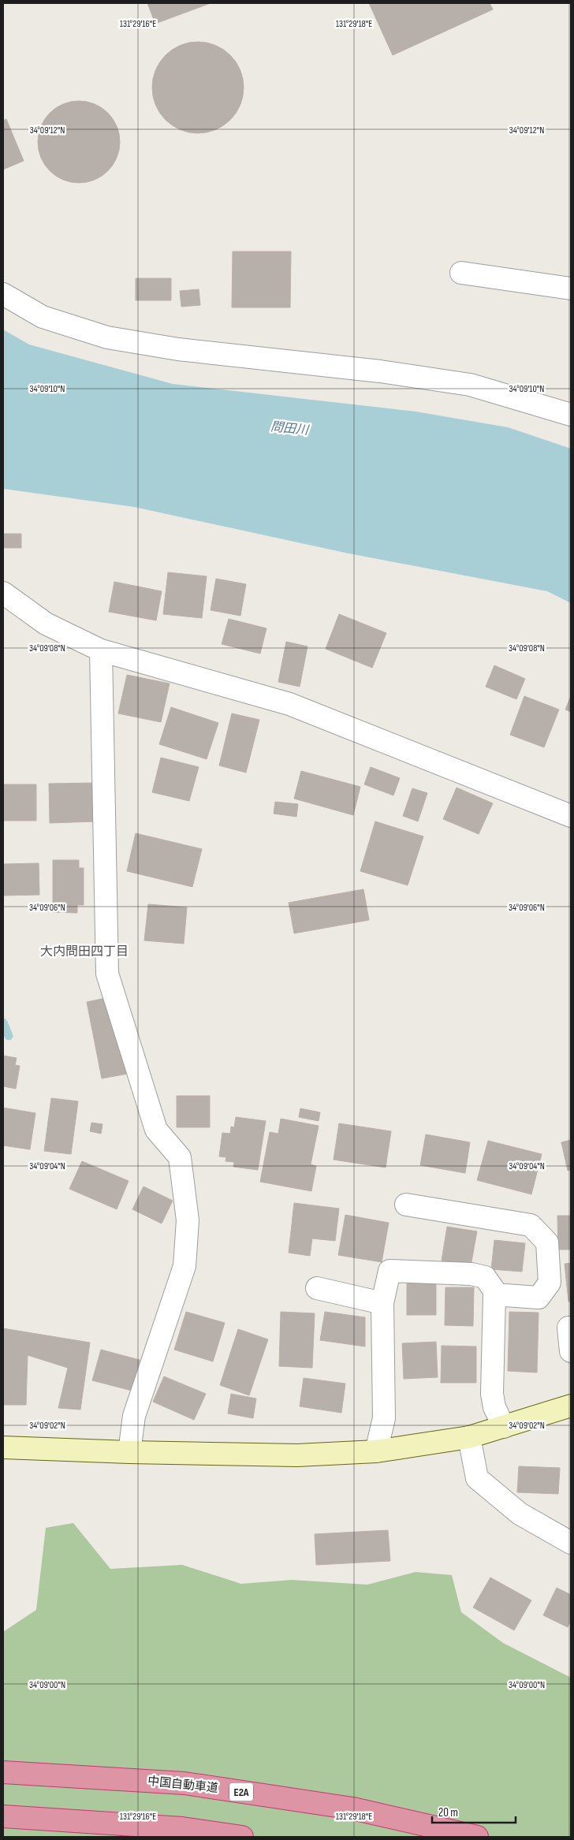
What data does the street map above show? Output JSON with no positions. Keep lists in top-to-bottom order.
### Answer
{
  "streets": {
    "highway": ["中国自動車道", "E2A"]
  },
  "districts": ["大内問田四丁目"],
  "water": ["問田川"],
  "scale_bar": "20 m",
  "coordinates": [
    "131°29'16\"E",
    "131°29'18\"E",
    "34°09'12\"N",
    "34°09'10\"N",
    "34°09'08\"N",
    "34°09'06\"N",
    "34°09'04\"N",
    "34°09'02\"N",
    "34°09'00\"N"
  ]
}
